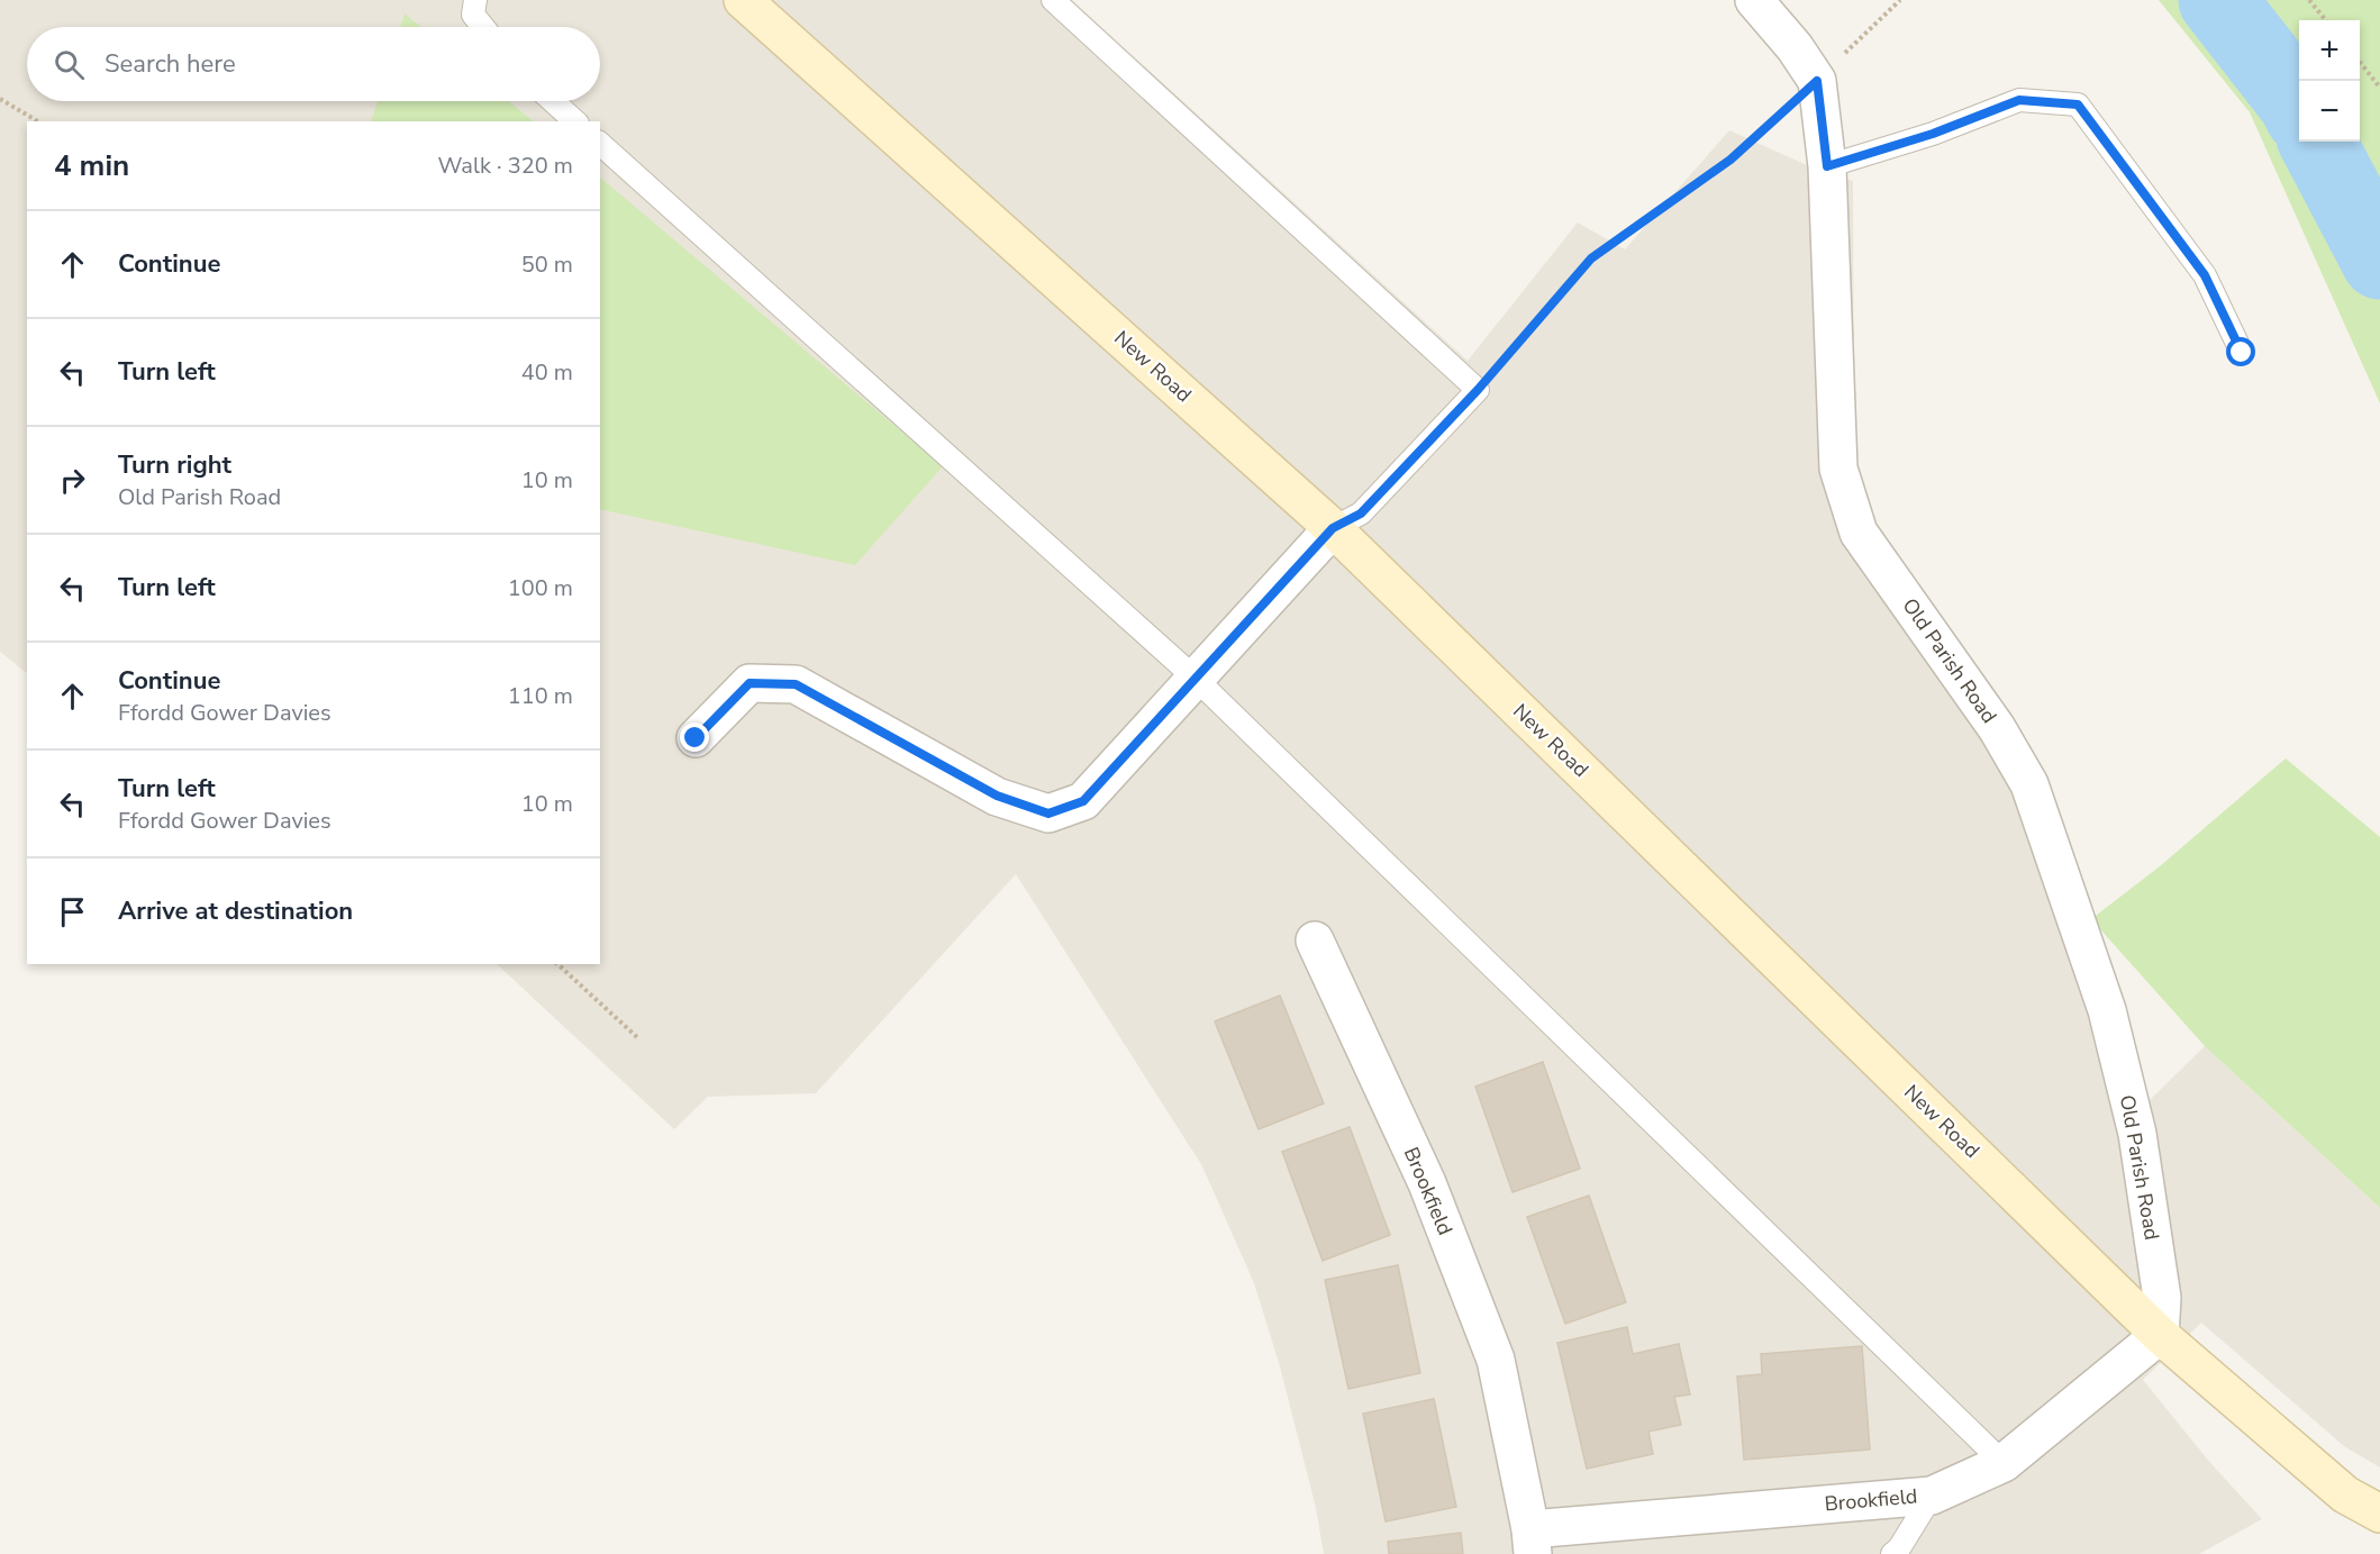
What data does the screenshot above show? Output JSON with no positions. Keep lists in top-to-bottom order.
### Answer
{
  "streets": {
    "main road": ["New Road"],
    "street": ["Old Parish Road", "Brookfield"]
  },
  "crossings": [
    ["New Road", "Old Parish Road"],
    ["New Road", "Brookfield"],
    ["Old Parish Road", "Brookfield"]
  ],
  "page": {
    "map_buttons": ["+", "−"],
    "search": "Search here",
    "heading": ["4 min", "Walk · 320 m"],
    "list": [
      ["Continue", "50 m"],
      ["Turn left", "40 m"],
      ["Turn right", "Old Parish Road", "10 m"],
      ["Turn left", "100 m"],
      ["Continue", "Ffordd Gower Davies", "110 m"],
      ["Turn left", "Ffordd Gower Davies", "10 m"],
      "Arrive at destination"
    ]
  }
}
